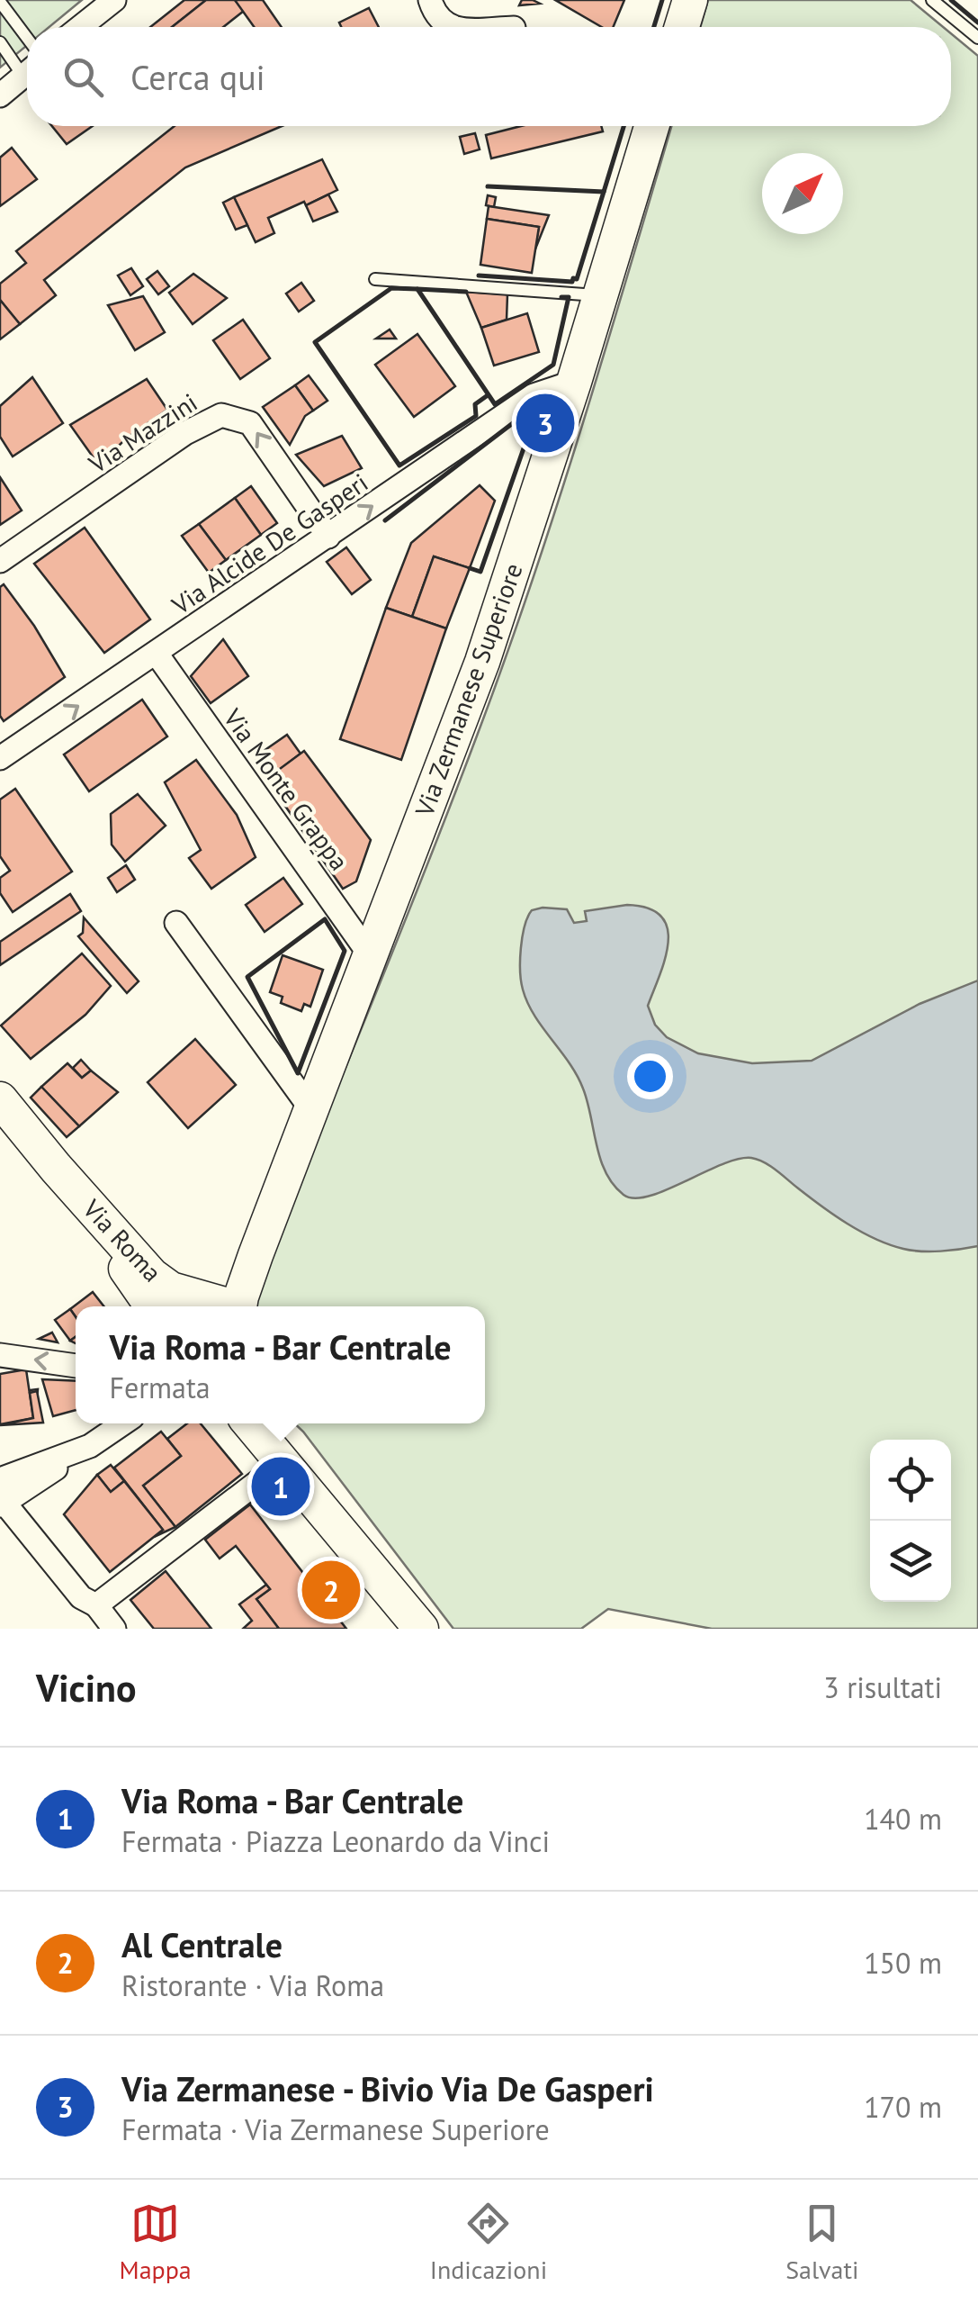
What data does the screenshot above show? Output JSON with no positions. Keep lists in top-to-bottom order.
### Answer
{
  "streets": {
    "street": [
      "Via Mazzini",
      "Via Alcide De Gasperi",
      "Via Zermanese Superiore",
      "Via Monte Grappa",
      "Via Roma"
    ]
  },
  "crossings": [
    ["Via Mazzini", "Via Alcide De Gasperi"],
    ["Via Alcide De Gasperi", "Via Zermanese Superiore"],
    ["Via Alcide De Gasperi", "Via Monte Grappa"],
    ["Via Zermanese Superiore", "Via Monte Grappa"]
  ],
  "one_way": ["Via Alcide De Gasperi"],
  "north": "top right",
  "page": {
    "search": "Cerca qui",
    "pins": ["3", "1", "2"],
    "popup": ["Via Roma - Bar Centrale", "Fermata"],
    "heading": ["Vicino", "3 risultati"],
    "list": [
      {
        "mark": "1",
        "name": "Via Roma - Bar Centrale",
        "note": "Fermata · Piazza Leonardo da Vinci",
        "value": "140 m"
      },
      {
        "mark": "2",
        "name": "Al Centrale",
        "note": "Ristorante · Via Roma",
        "value": "150 m"
      },
      {
        "mark": "3",
        "name": "Via Zermanese - Bivio Via De Gasperi",
        "note": "Fermata · Via Zermanese Superiore",
        "value": "170 m"
      }
    ],
    "nav": ["Mappa", "Indicazioni", "Salvati"]
  }
}
